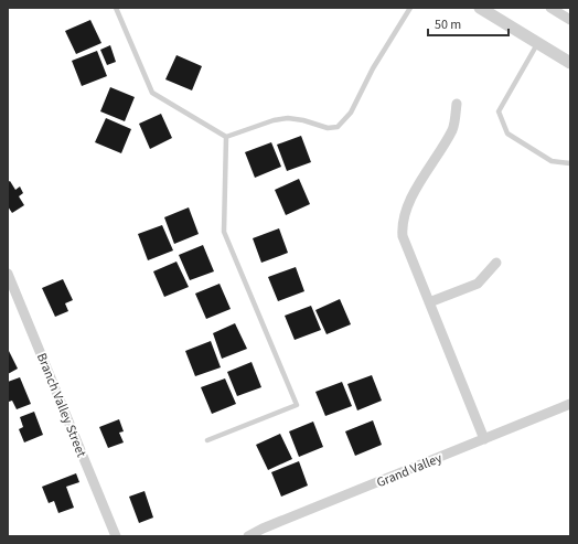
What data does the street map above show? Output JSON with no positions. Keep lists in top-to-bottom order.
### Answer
{
  "streets": {
    "street": ["Branch Valley Street", "Grand Valley"]
  },
  "scale_bar": "50 m"
}
